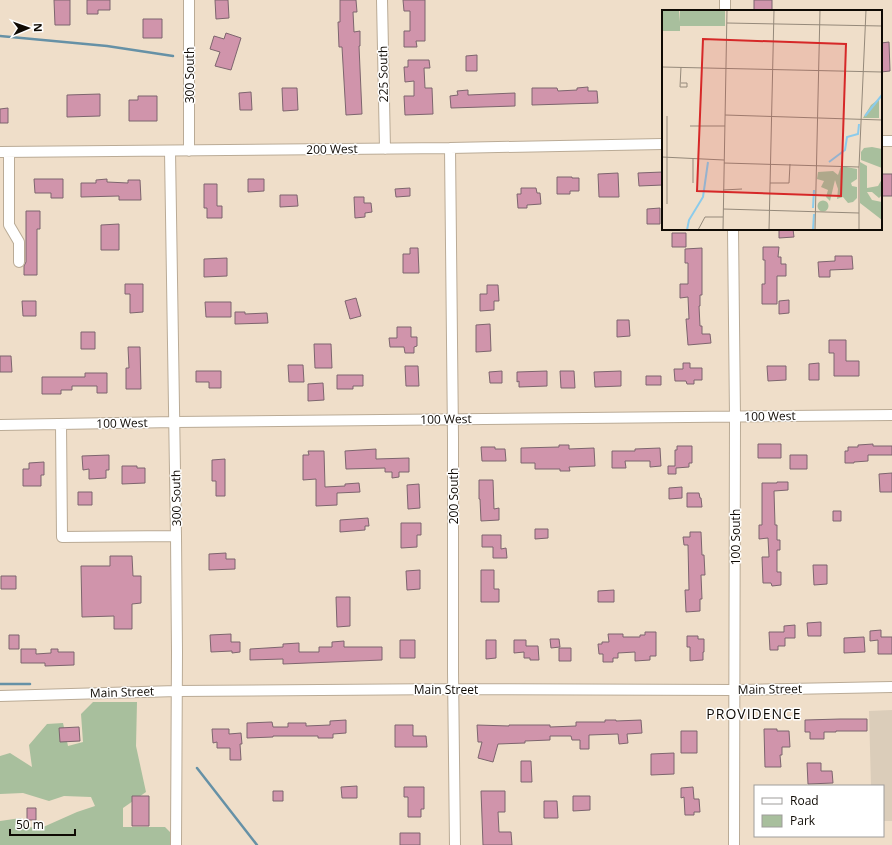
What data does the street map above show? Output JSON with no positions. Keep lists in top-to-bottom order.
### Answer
{
  "streets": {
    "street": [
      "225 South",
      "300 South",
      "200 West",
      "100 West",
      "200 South",
      "100 South",
      "Main Street"
    ]
  },
  "crossings": [
    ["225 South", "200 West"],
    ["300 South", "200 West"],
    ["300 South", "100 West"],
    ["300 South", "Main Street"],
    ["200 West", "200 South"],
    ["100 West", "200 South"],
    ["100 West", "100 South"],
    ["200 South", "Main Street"],
    ["100 South", "Main Street"]
  ],
  "districts": ["PROVIDENCE"],
  "legend": ["Road", "Park"],
  "scale_bar": "50 m",
  "north": "right"
}
